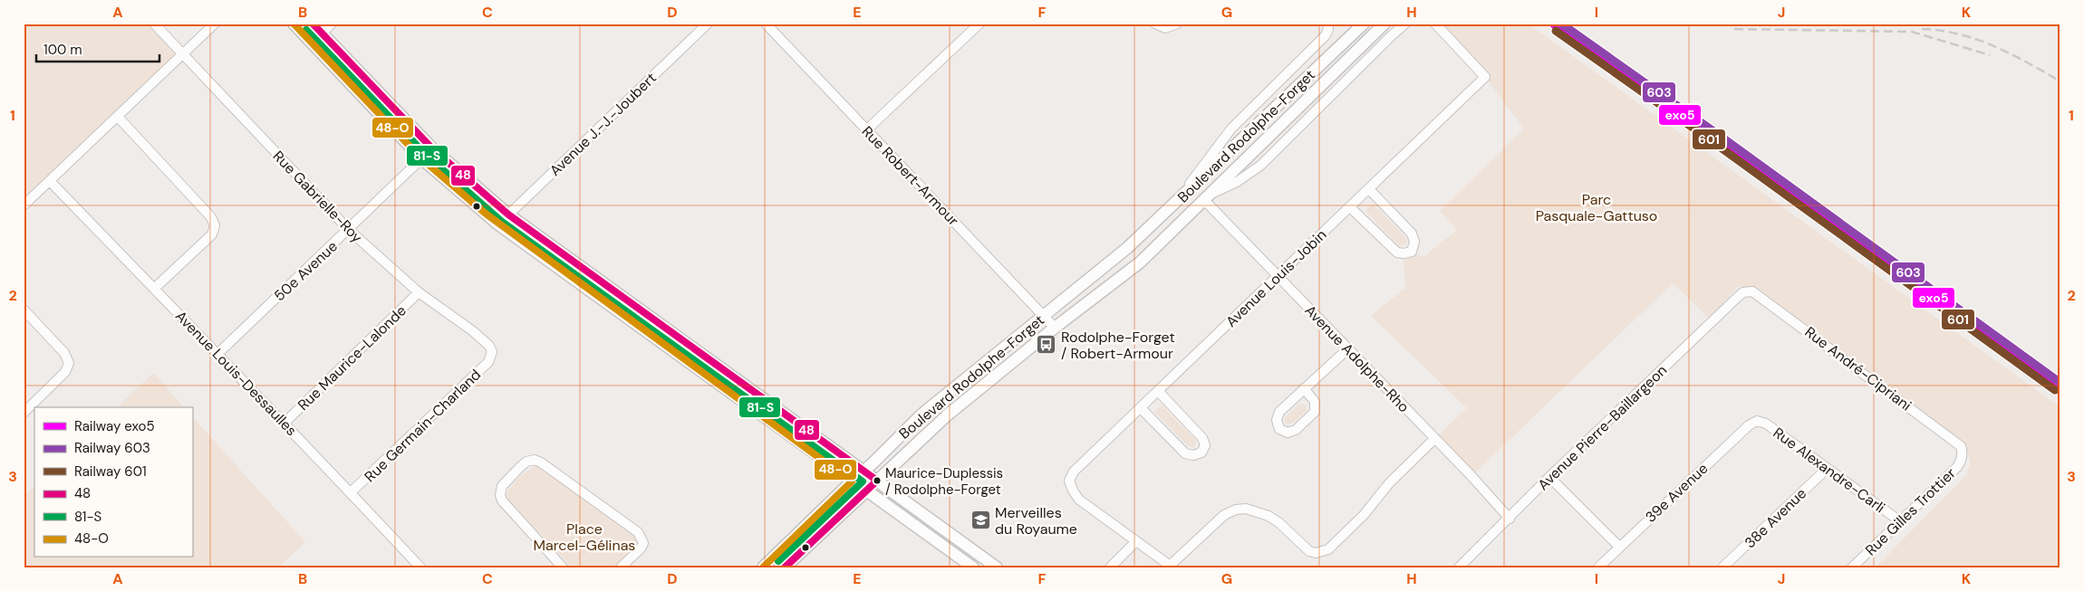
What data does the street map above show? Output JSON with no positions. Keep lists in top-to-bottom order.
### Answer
{
  "streets": {
    "street": [
      "Avenue J.-J.-Joubert",
      "Boulevard Rodolphe-Forget",
      "Rue Robert-Armour",
      "Rue Gabrielle-Roy",
      "50e Avenue",
      "Avenue Louis-Jobin",
      "Rue Maurice-Lalonde",
      "Avenue Adolphe-Rho",
      "Rue André-Cipriani",
      "Avenue Louis-Dessaulles",
      "Rue Germain-Charland",
      "Avenue Pierre-Baillargeon",
      "Rue Alexandre-Carli",
      "39e Avenue",
      "Rue Gilles Trottier",
      "38e Avenue"
    ]
  },
  "crossings": [
    ["Boulevard Rodolphe-Forget", "Rue Robert-Armour"],
    ["Boulevard Rodolphe-Forget", "Avenue Adolphe-Rho"],
    ["Rue Gabrielle-Roy", "50e Avenue"],
    ["Rue Gabrielle-Roy", "Rue Maurice-Lalonde"],
    ["Rue Gabrielle-Roy", "Rue Germain-Charland"],
    ["50e Avenue", "Avenue Louis-Dessaulles"],
    ["Avenue Louis-Jobin", "Avenue Adolphe-Rho"],
    ["Rue Maurice-Lalonde", "Avenue Louis-Dessaulles"],
    ["Avenue Adolphe-Rho", "Avenue Pierre-Baillargeon"],
    ["Rue André-Cipriani", "Avenue Pierre-Baillargeon"],
    ["Rue André-Cipriani", "Rue Gilles Trottier"],
    ["Avenue Louis-Dessaulles", "Rue Germain-Charland"],
    ["Rue Alexandre-Carli", "39e Avenue"],
    ["Rue Alexandre-Carli", "Rue Gilles Trottier"],
    ["Rue Alexandre-Carli", "38e Avenue"]
  ],
  "parks": ["Parc Pasquale-Gattuso", "Place Marcel-Gélinas"],
  "places": {
    "bus stop": ["Rodolphe-Forget / Robert-Armour"],
    "other": ["Maurice-Duplessis / Rodolphe-Forget"],
    "school or university": ["Merveilles du Royaume"]
  },
  "lines": [
    "rail line exo5",
    "rail line 603",
    "transit line 48",
    "transit line 48-O",
    "transit line 81-S",
    "rail line 601"
  ],
  "legend": [
    "Railway exo5",
    "Railway 603",
    "Railway 601",
    "48",
    "81-S",
    "48-O"
  ],
  "scale_bar": "100 m",
  "grid": {
    "columns": [
      "A",
      "B",
      "C",
      "D",
      "E",
      "F",
      "G",
      "H",
      "I",
      "J",
      "K"
    ],
    "rows": ["1", "2", "3"]
  }
}
